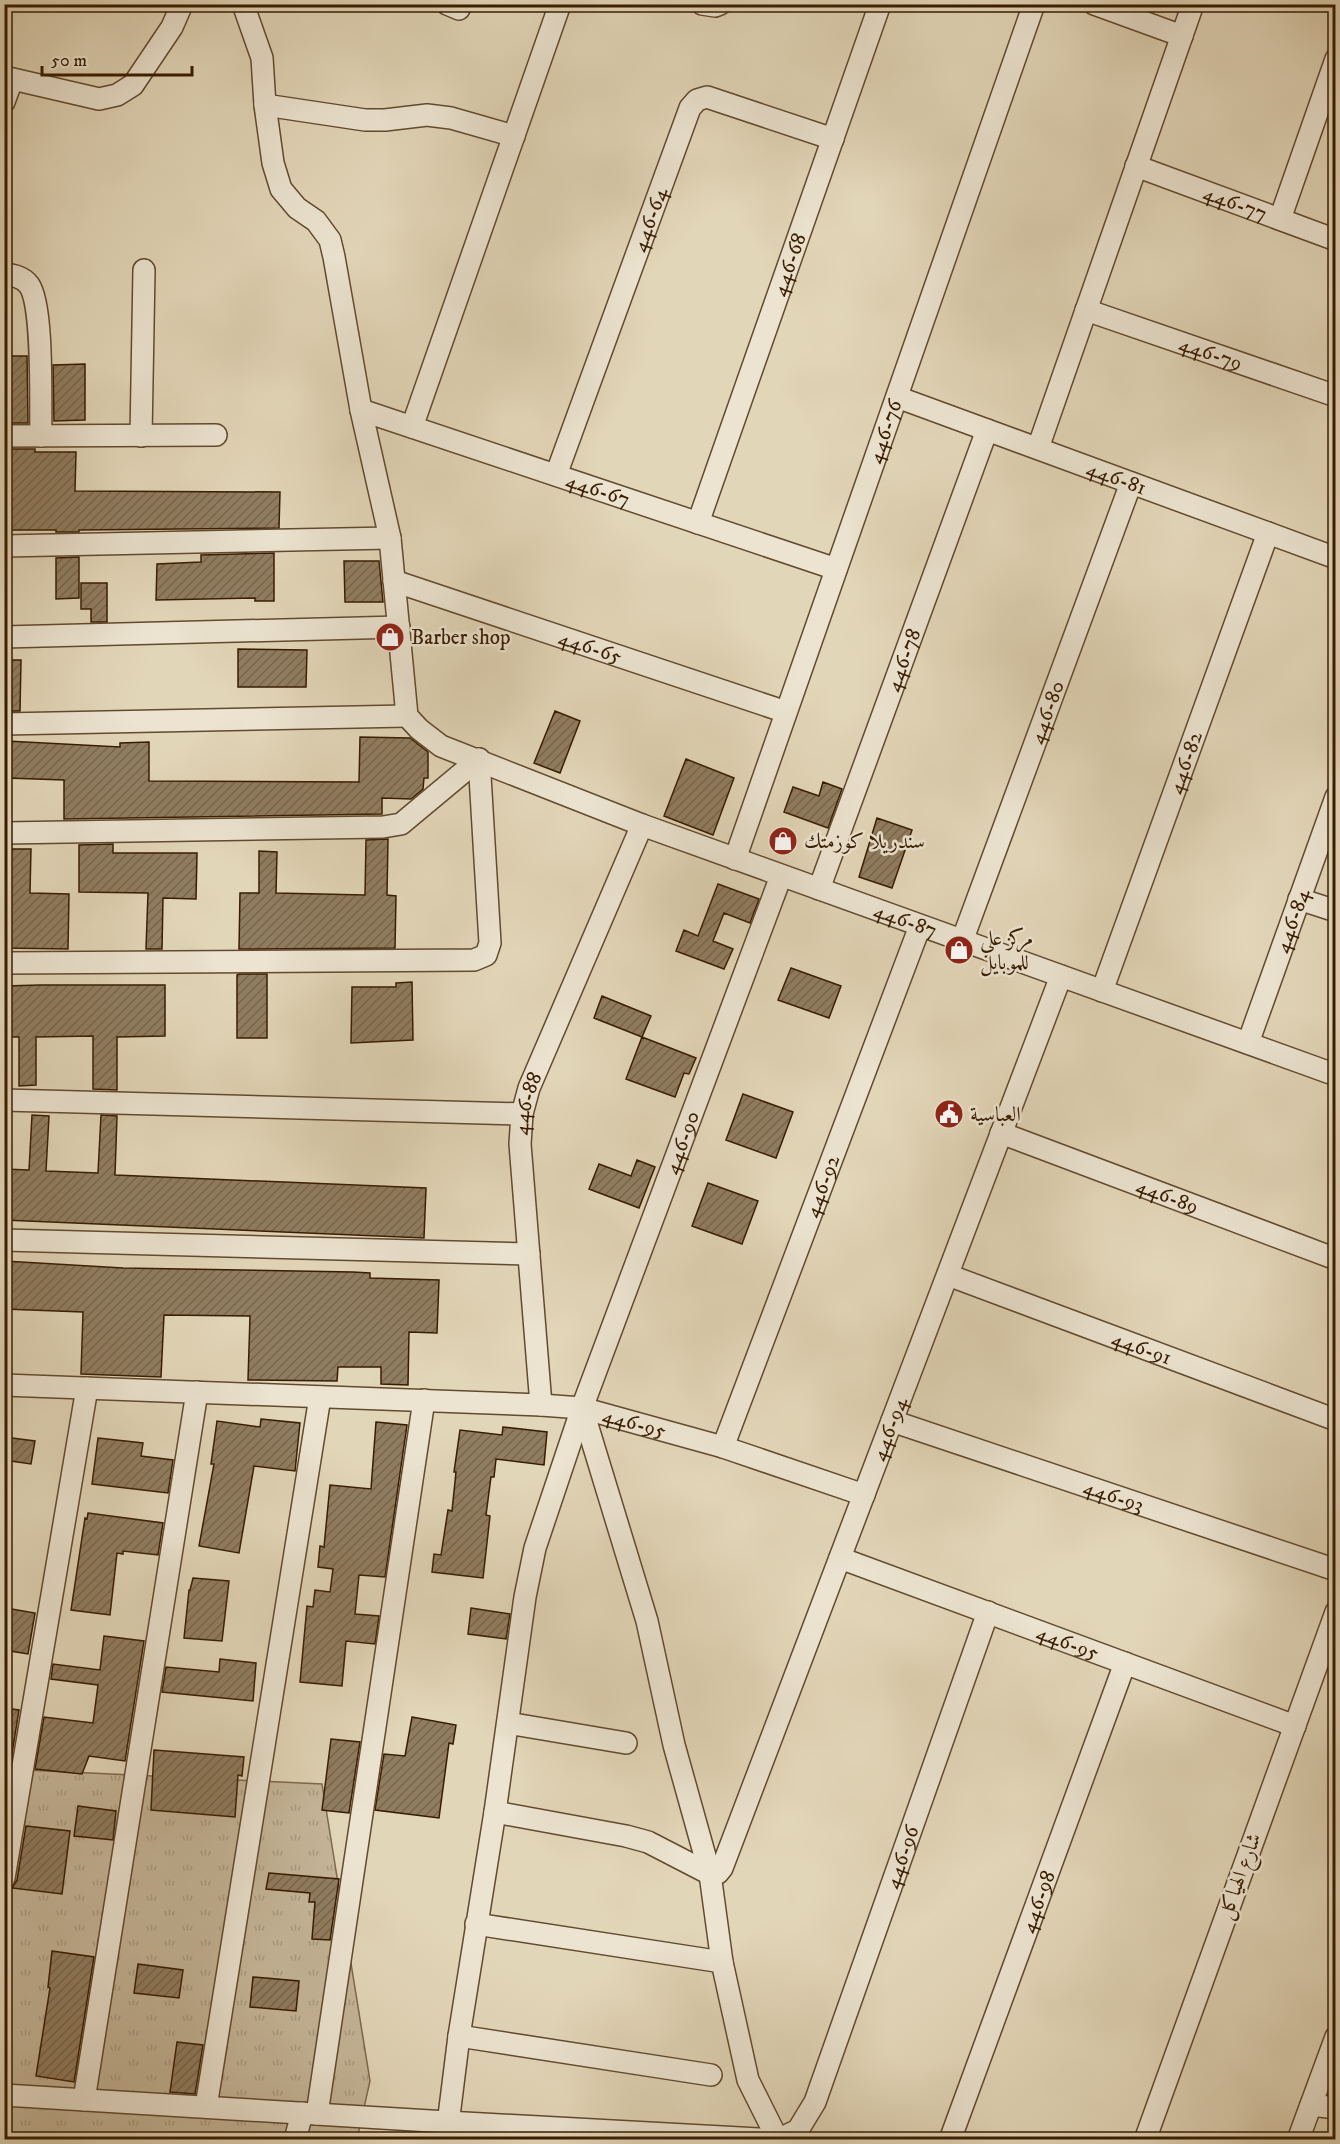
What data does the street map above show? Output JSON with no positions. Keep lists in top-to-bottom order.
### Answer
{
  "streets": {
    "street": [
      "446-77",
      "446-64",
      "446-68",
      "446-79",
      "446-76",
      "446-81",
      "446-67",
      "446-65",
      "446-78",
      "446-80",
      "446-82",
      "446-87",
      "446-84",
      "446-88",
      "446-90",
      "446-92",
      "446-89",
      "446-91",
      "446-95",
      "446-94",
      "446-93",
      "446-96",
      "شارع الهياكل",
      "446-98"
    ]
  },
  "crossings": [
    ["446-64", "446-68"],
    ["446-64", "446-67"],
    ["446-68", "446-67"],
    ["446-76", "446-81"],
    ["446-76", "446-67"],
    ["446-76", "446-65"],
    ["446-76", "446-87"],
    ["446-81", "446-78"],
    ["446-81", "446-80"],
    ["446-81", "446-82"],
    ["446-78", "446-87"],
    ["446-80", "446-87"],
    ["446-82", "446-87"],
    ["446-87", "446-84"],
    ["446-87", "446-88"],
    ["446-87", "446-90"],
    ["446-87", "446-92"],
    ["446-87", "446-94"],
    ["446-88", "446-95"],
    ["446-90", "446-95"],
    ["446-92", "446-95"],
    ["446-89", "446-94"],
    ["446-91", "446-94"],
    ["446-95", "446-94"],
    ["446-95", "446-96"],
    ["446-95", "شارع الهياكل"],
    ["446-95", "446-98"],
    ["446-94", "446-93"]
  ],
  "places": {
    "shop": ["Barber shop", "سندريلا كوزمتك", "مركز علي للموبايل"],
    "public building": ["العباسية"]
  },
  "scale_bar": "50 m"
}
